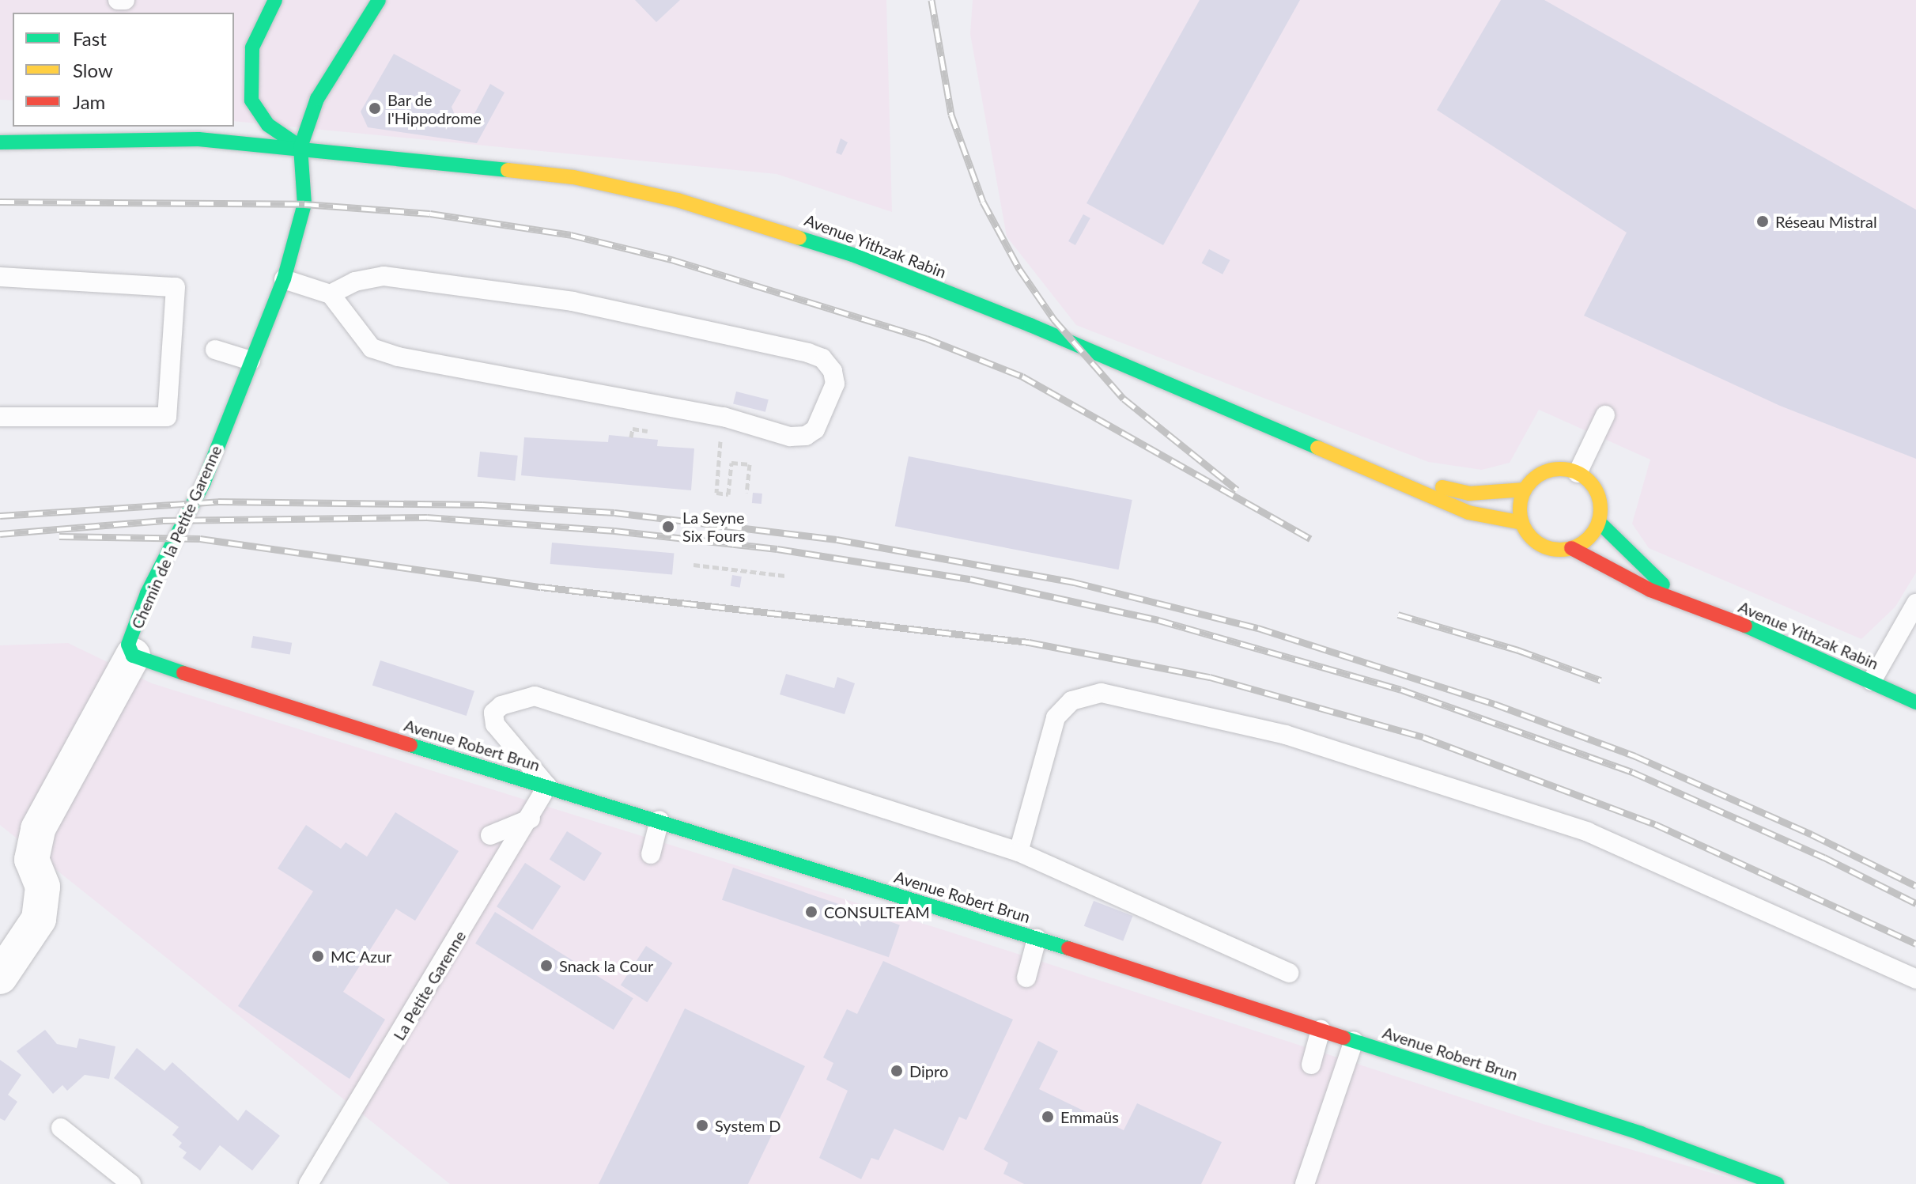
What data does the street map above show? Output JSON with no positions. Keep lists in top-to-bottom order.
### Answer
{
  "streets": {
    "street": ["Avenue Yithzak Rabin", "Chemin de la Petite Garenne", "Avenue Robert Brun"],
    "lane": ["La Petite Garenne"]
  },
  "crossings": [
    ["Avenue Yithzak Rabin", "Chemin de la Petite Garenne"],
    ["Chemin de la Petite Garenne", "Avenue Robert Brun"],
    ["Avenue Robert Brun", "La Petite Garenne"]
  ],
  "places": [
    "Bar de l'Hippodrome",
    "Réseau Mistral",
    "La Seyne Six Fours",
    "CONSULTEAM",
    "MC Azur",
    "Snack la Cour",
    "Dipro",
    "Emmaüs",
    "System D"
  ],
  "legend": ["Fast", "Slow", "Jam"]
}
